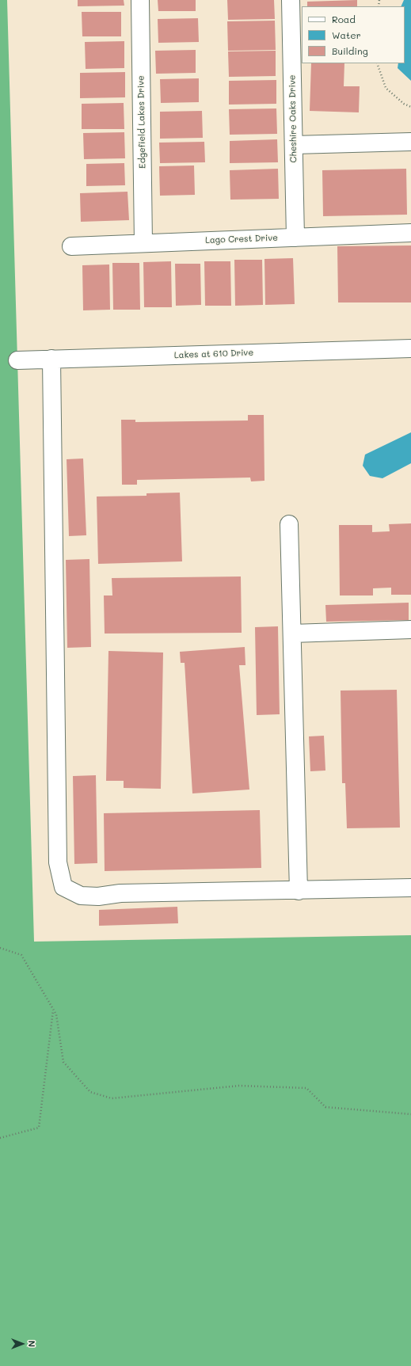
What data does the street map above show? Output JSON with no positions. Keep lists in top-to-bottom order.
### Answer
{
  "streets": {
    "street": [
      "Cheshire Oaks Drive",
      "Edgefield Lakes Drive",
      "Lago Crest Drive",
      "Lakes at 610 Drive"
    ]
  },
  "crossings": [
    ["Cheshire Oaks Drive", "Lago Crest Drive"],
    ["Edgefield Lakes Drive", "Lago Crest Drive"]
  ],
  "legend": ["Road", "Water", "Building"],
  "north": "right"
}
